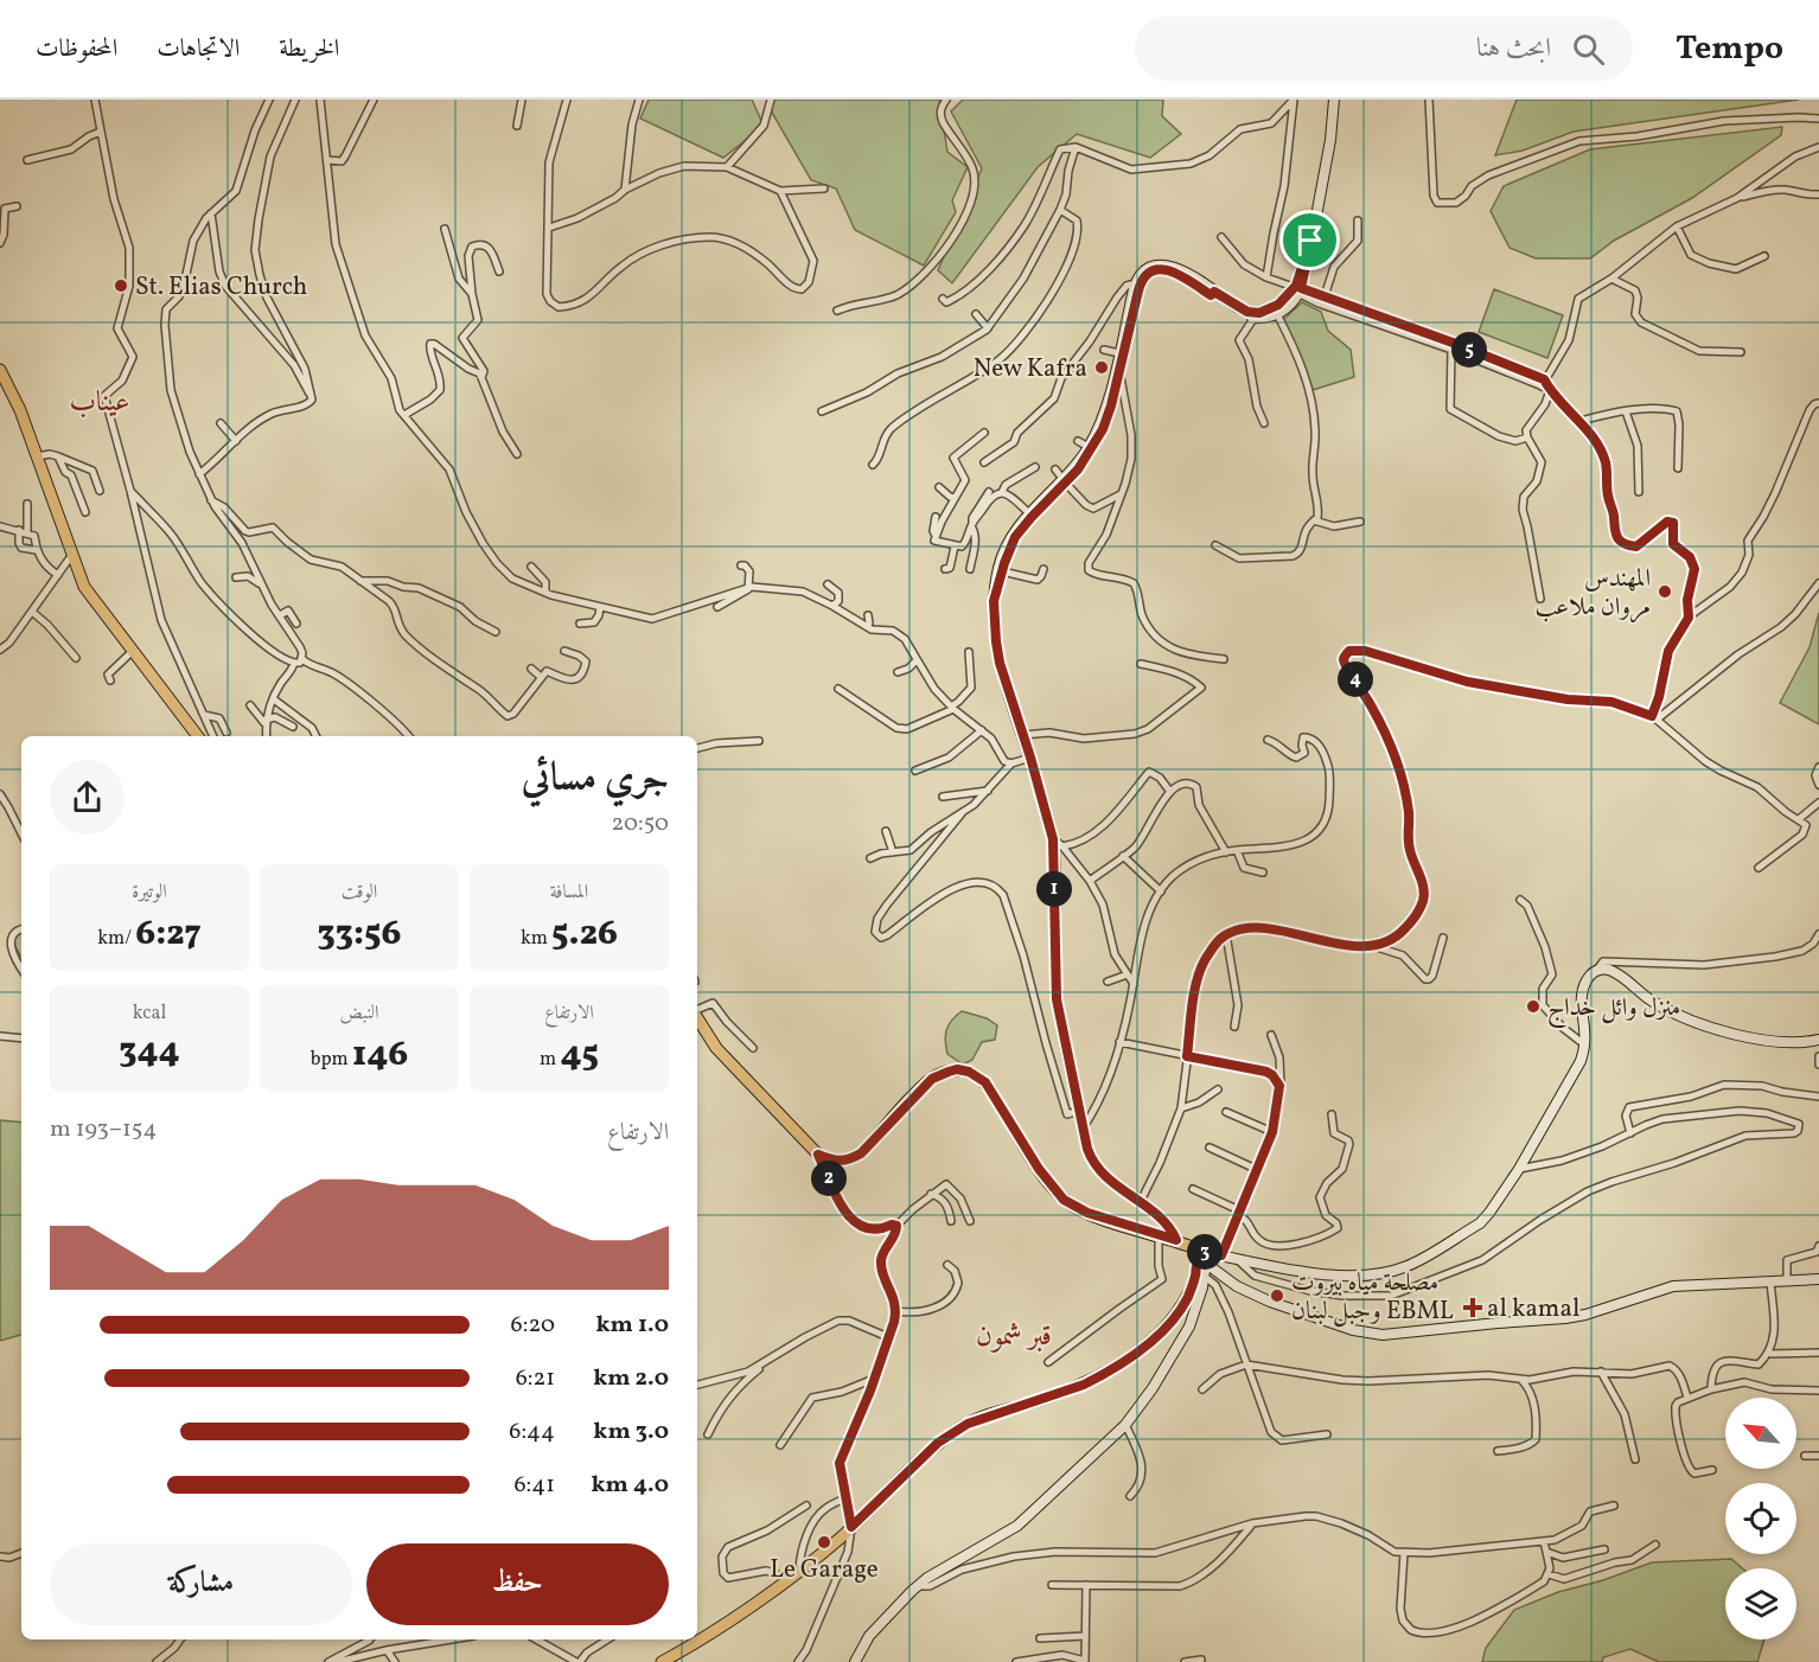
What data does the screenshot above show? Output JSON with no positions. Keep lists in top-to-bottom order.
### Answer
{
  "districts": ["عيناب", "قبر شمون"],
  "places": {
    "other": [
      "St. Elias Church",
      "New Kafra",
      "المهندس مروان ملاعب",
      "منزل وائل خداج",
      "مصلحة مياه بيروت وجبل لبنان EBML",
      "Le Garage"
    ],
    "health": ["al kamal"]
  },
  "north": "top left",
  "page": {
    "header": "Tempo",
    "search": "ابحث هنا",
    "nav": ["الخريطة", "الاتجاهات", "المحفوظات"],
    "pins": [
      "5",
      "4",
      "1",
      "2",
      "3"
    ],
    "heading": ["جري مسائي", "20:50"],
    "stats": [
      ["المسافة", "5.26 km"],
      ["الوقت", "33:56"],
      ["الوتيرة", "6:27 /km"],
      ["الارتفاع", "45 m"],
      ["النبض", "146 bpm"],
      ["kcal", "344"]
    ],
    "chart": ["الارتفاع", "154–193 m"],
    "list": [
      {
        "name": "1.0 km",
        "note": "6:20"
      },
      {
        "name": "2.0 km",
        "note": "6:21"
      },
      {
        "name": "3.0 km",
        "note": "6:44"
      },
      {
        "name": "4.0 km",
        "note": "6:41"
      }
    ],
    "buttons": ["حفظ", "مشاركة"]
  }
}
